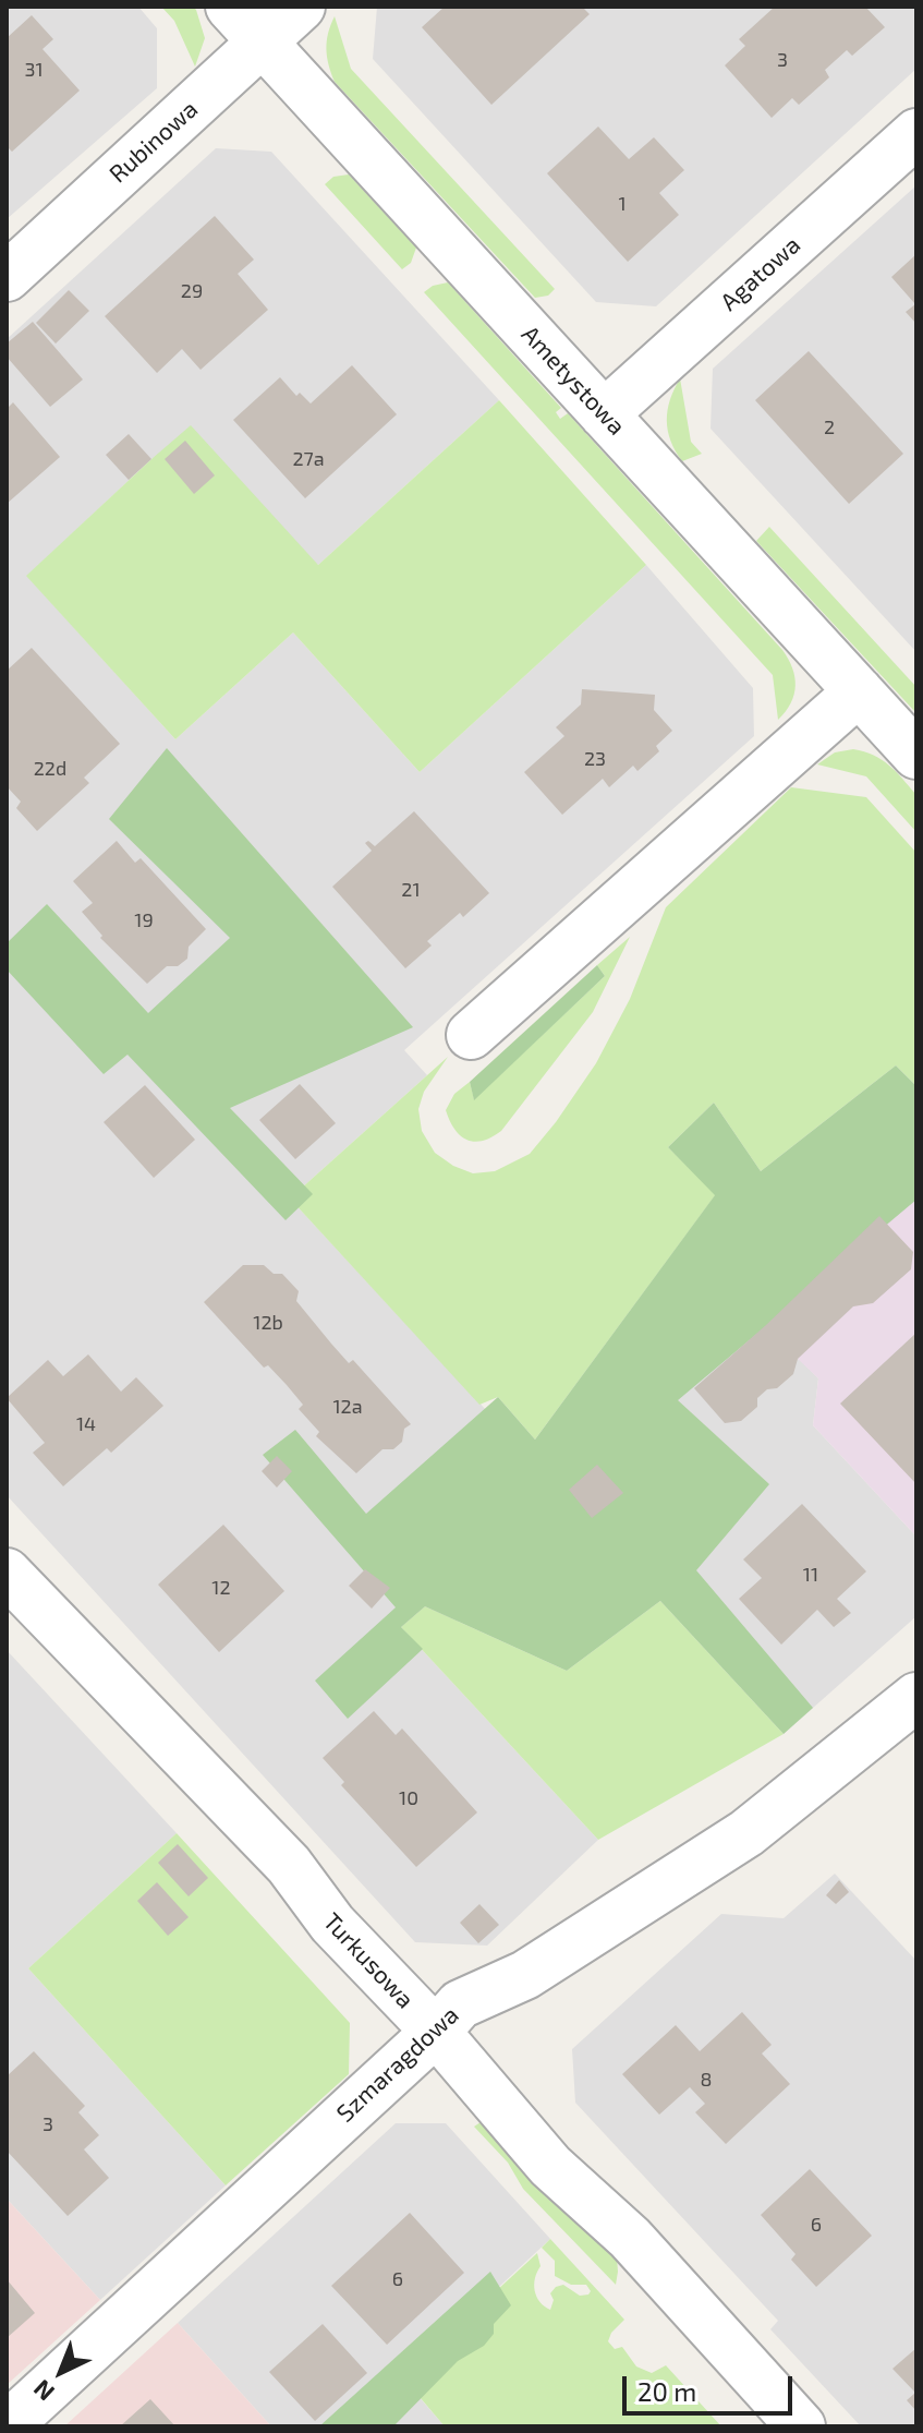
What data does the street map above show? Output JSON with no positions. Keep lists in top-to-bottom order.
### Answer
{
  "streets": {
    "street": [
      "Rubinowa",
      "Agatowa",
      "Ametystowa",
      "Turkusowa",
      "Szmaragdowa"
    ]
  },
  "crossings": [
    ["Rubinowa", "Ametystowa"],
    ["Agatowa", "Ametystowa"],
    ["Turkusowa", "Szmaragdowa"]
  ],
  "house_numbers": [
    "3",
    "31",
    "1",
    "29",
    "2",
    "27a",
    "23",
    "22d",
    "21",
    "19",
    "12b",
    "12a",
    "14",
    "11",
    "12",
    "10",
    "8",
    "3",
    "6",
    "6"
  ],
  "scale_bar": "20 m",
  "north": "bottom left"
}
